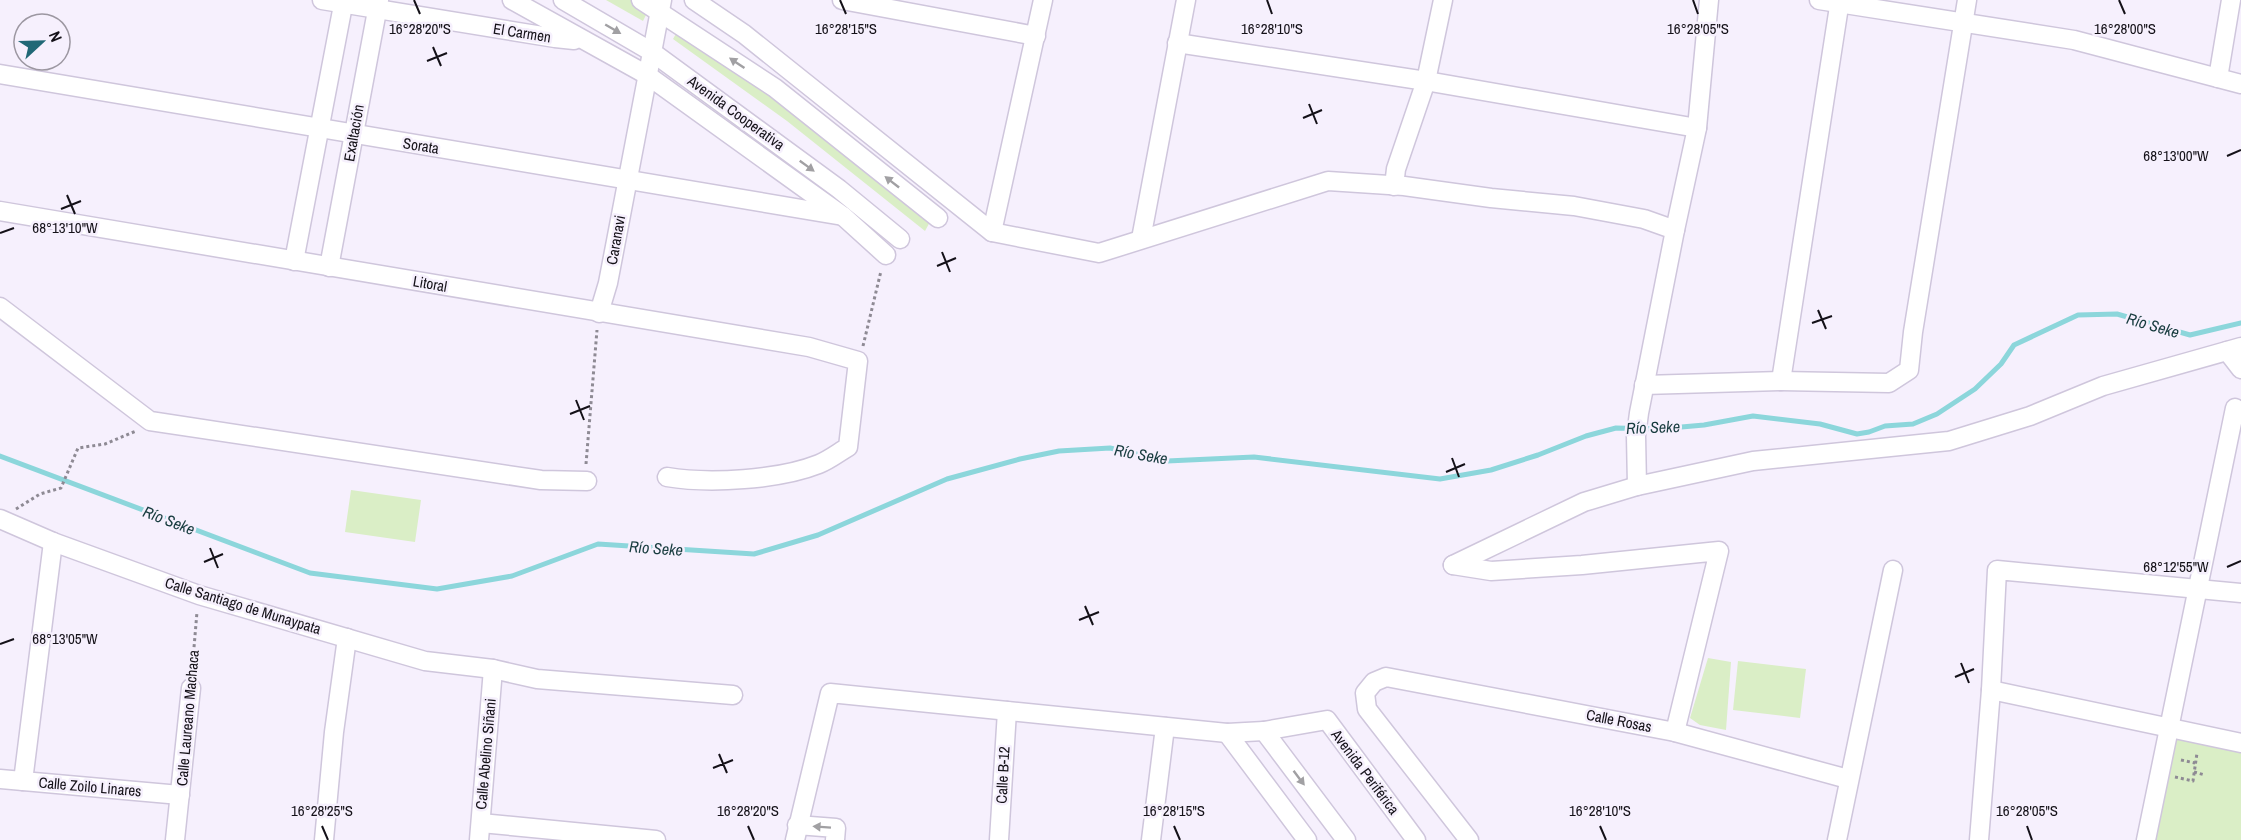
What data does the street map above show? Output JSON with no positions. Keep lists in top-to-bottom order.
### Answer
{
  "streets": {
    "street": [
      "El Carmen",
      "Avenida Cooperativa",
      "Exaltación",
      "Sorata",
      "Caranavi",
      "Litoral",
      "Calle Santiago de Munaypata",
      "Calle Laureano Machaca",
      "Calle Rosas",
      "Calle Abelino Siñani",
      "Avenida Periférica",
      "Calle B-12",
      "Calle Zoilo Linares"
    ]
  },
  "crossings": [
    ["El Carmen", "Exaltación"],
    ["Avenida Cooperativa", "Caranavi"],
    ["Exaltación", "Sorata"],
    ["Exaltación", "Litoral"],
    ["Sorata", "Caranavi"],
    ["Caranavi", "Litoral"],
    ["Calle Santiago de Munaypata", "Calle Laureano Machaca"],
    ["Calle Santiago de Munaypata", "Calle Abelino Siñani"],
    ["Calle Laureano Machaca", "Calle Zoilo Linares"]
  ],
  "water": ["Río Seke"],
  "north": "right",
  "coordinates": [
    "16°28'20\"S",
    "16°28'15\"S",
    "16°28'10\"S",
    "16°28'05\"S",
    "16°28'00\"S",
    "68°13'00\"W",
    "68°13'10\"W",
    "68°12'55\"W",
    "68°13'05\"W",
    "16°28'25\"S"
  ]
}
